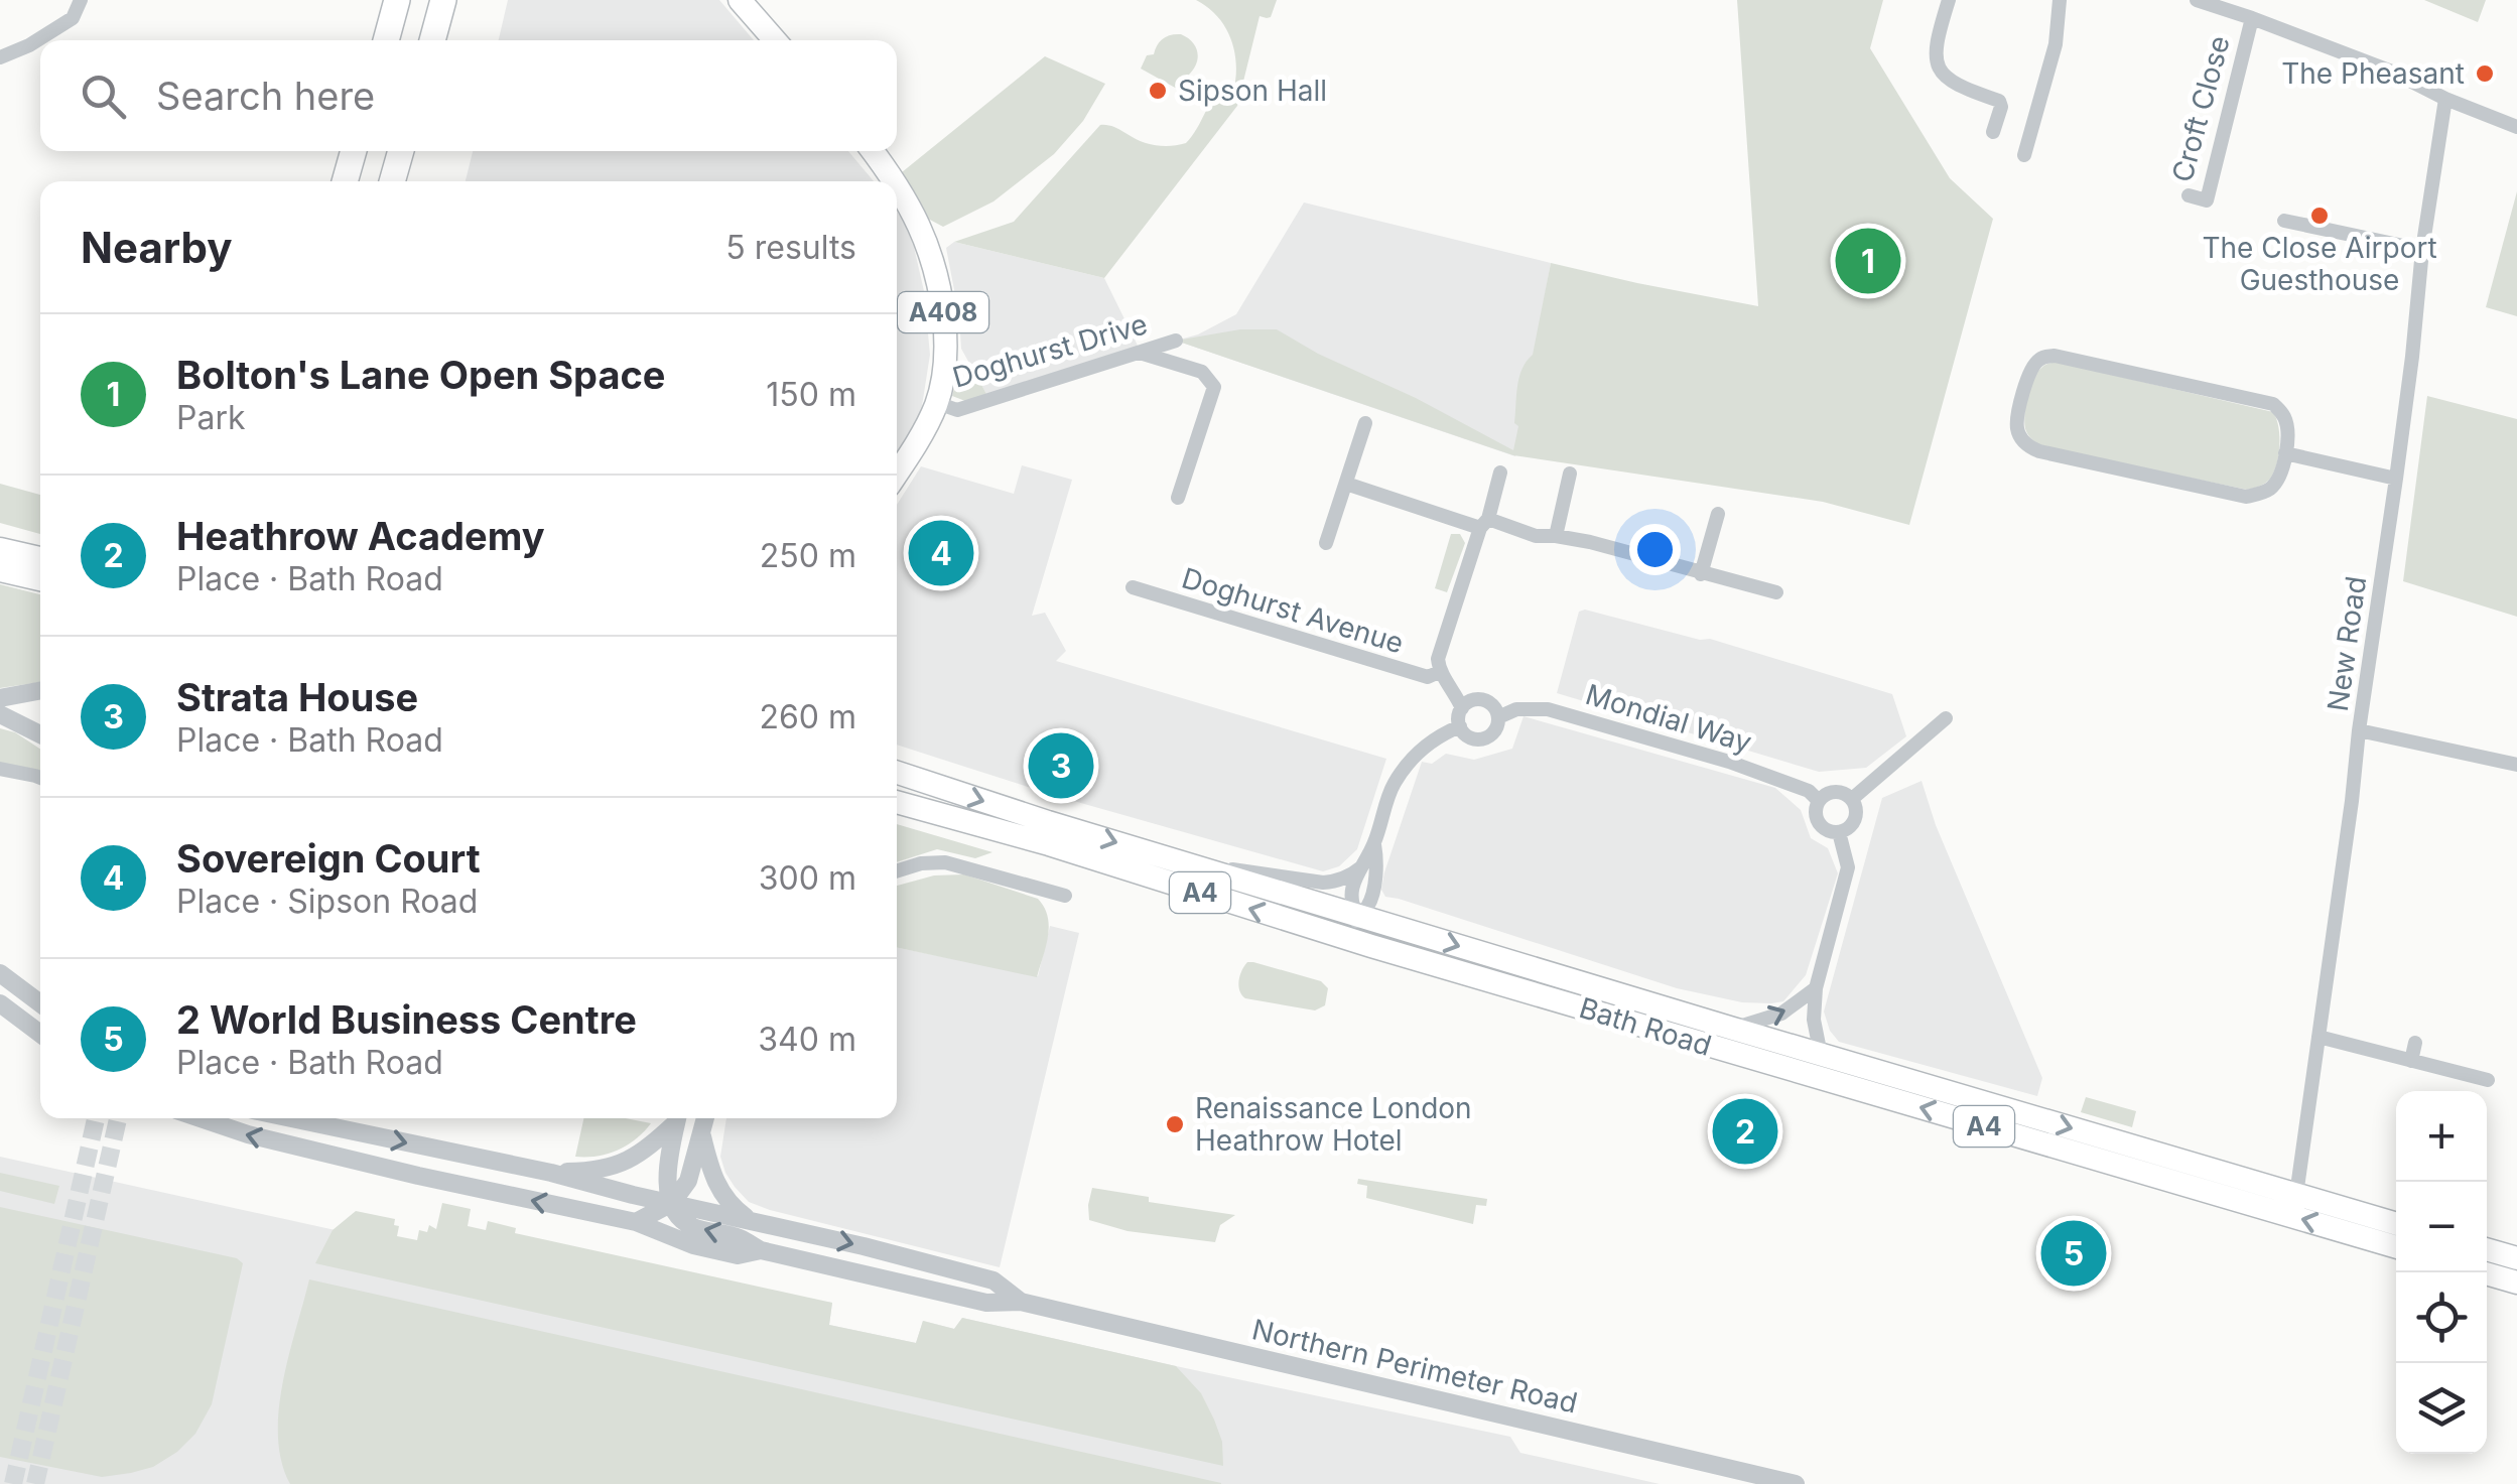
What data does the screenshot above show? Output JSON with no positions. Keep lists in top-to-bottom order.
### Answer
{
  "streets": {
    "main road": ["A408", "A4", "Bath Road"],
    "street": [
      "Croft Close",
      "Doghurst Drive",
      "Doghurst Avenue",
      "New Road",
      "Mondial Way",
      "Northern Perimeter Road"
    ]
  },
  "crossings": [
    ["A408", "Doghurst Drive"],
    ["New Road", "Bath Road"]
  ],
  "places": [
    "The Pheasant",
    "Sipson Hall",
    "The Close Airport Guesthouse",
    "Renaissance London Heathrow Hotel"
  ],
  "page": {
    "search": "Search here",
    "heading": ["Nearby", "5 results"],
    "pins": [
      "1",
      "4",
      "3",
      "2",
      "5"
    ],
    "list": [
      {
        "mark": "1",
        "name": "Bolton's Lane Open Space",
        "note": "Park",
        "value": "150 m"
      },
      {
        "mark": "2",
        "name": "Heathrow Academy",
        "note": "Place · Bath Road",
        "value": "250 m"
      },
      {
        "mark": "3",
        "name": "Strata House",
        "note": "Place · Bath Road",
        "value": "260 m"
      },
      {
        "mark": "4",
        "name": "Sovereign Court",
        "note": "Place · Sipson Road",
        "value": "300 m"
      },
      {
        "mark": "5",
        "name": "2 World Business Centre",
        "note": "Place · Bath Road",
        "value": "340 m"
      }
    ],
    "map_buttons": ["+", "−"]
  }
}
